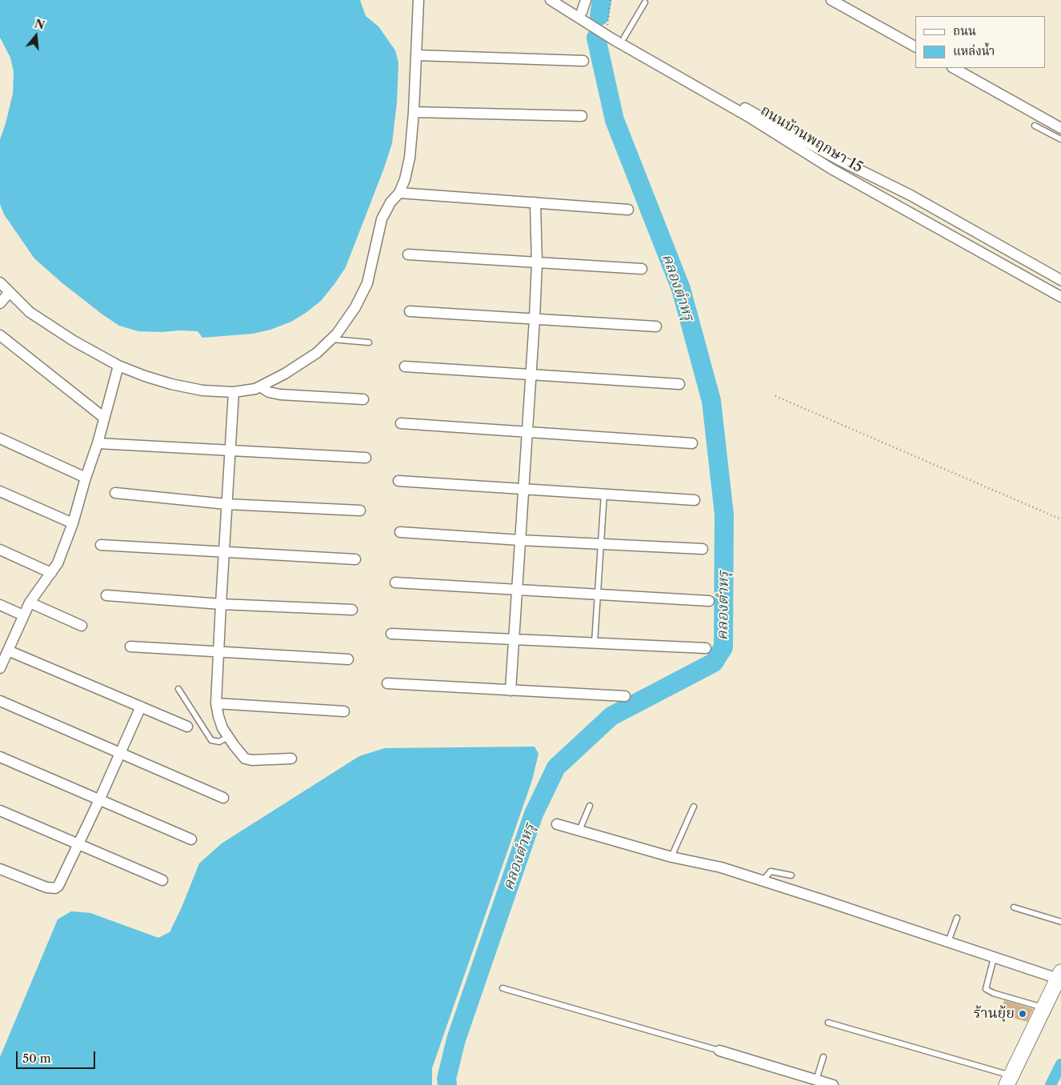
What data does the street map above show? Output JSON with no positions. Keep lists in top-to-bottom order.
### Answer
{
  "streets": {
    "street": ["ถนนบ้านพฤกษา 15"]
  },
  "water": ["คลองตำหรุ"],
  "places": ["ร้านยุ้ย"],
  "legend": ["ถนน", "แหล่งน้ำ"],
  "scale_bar": "50 m",
  "north": "top"
}
